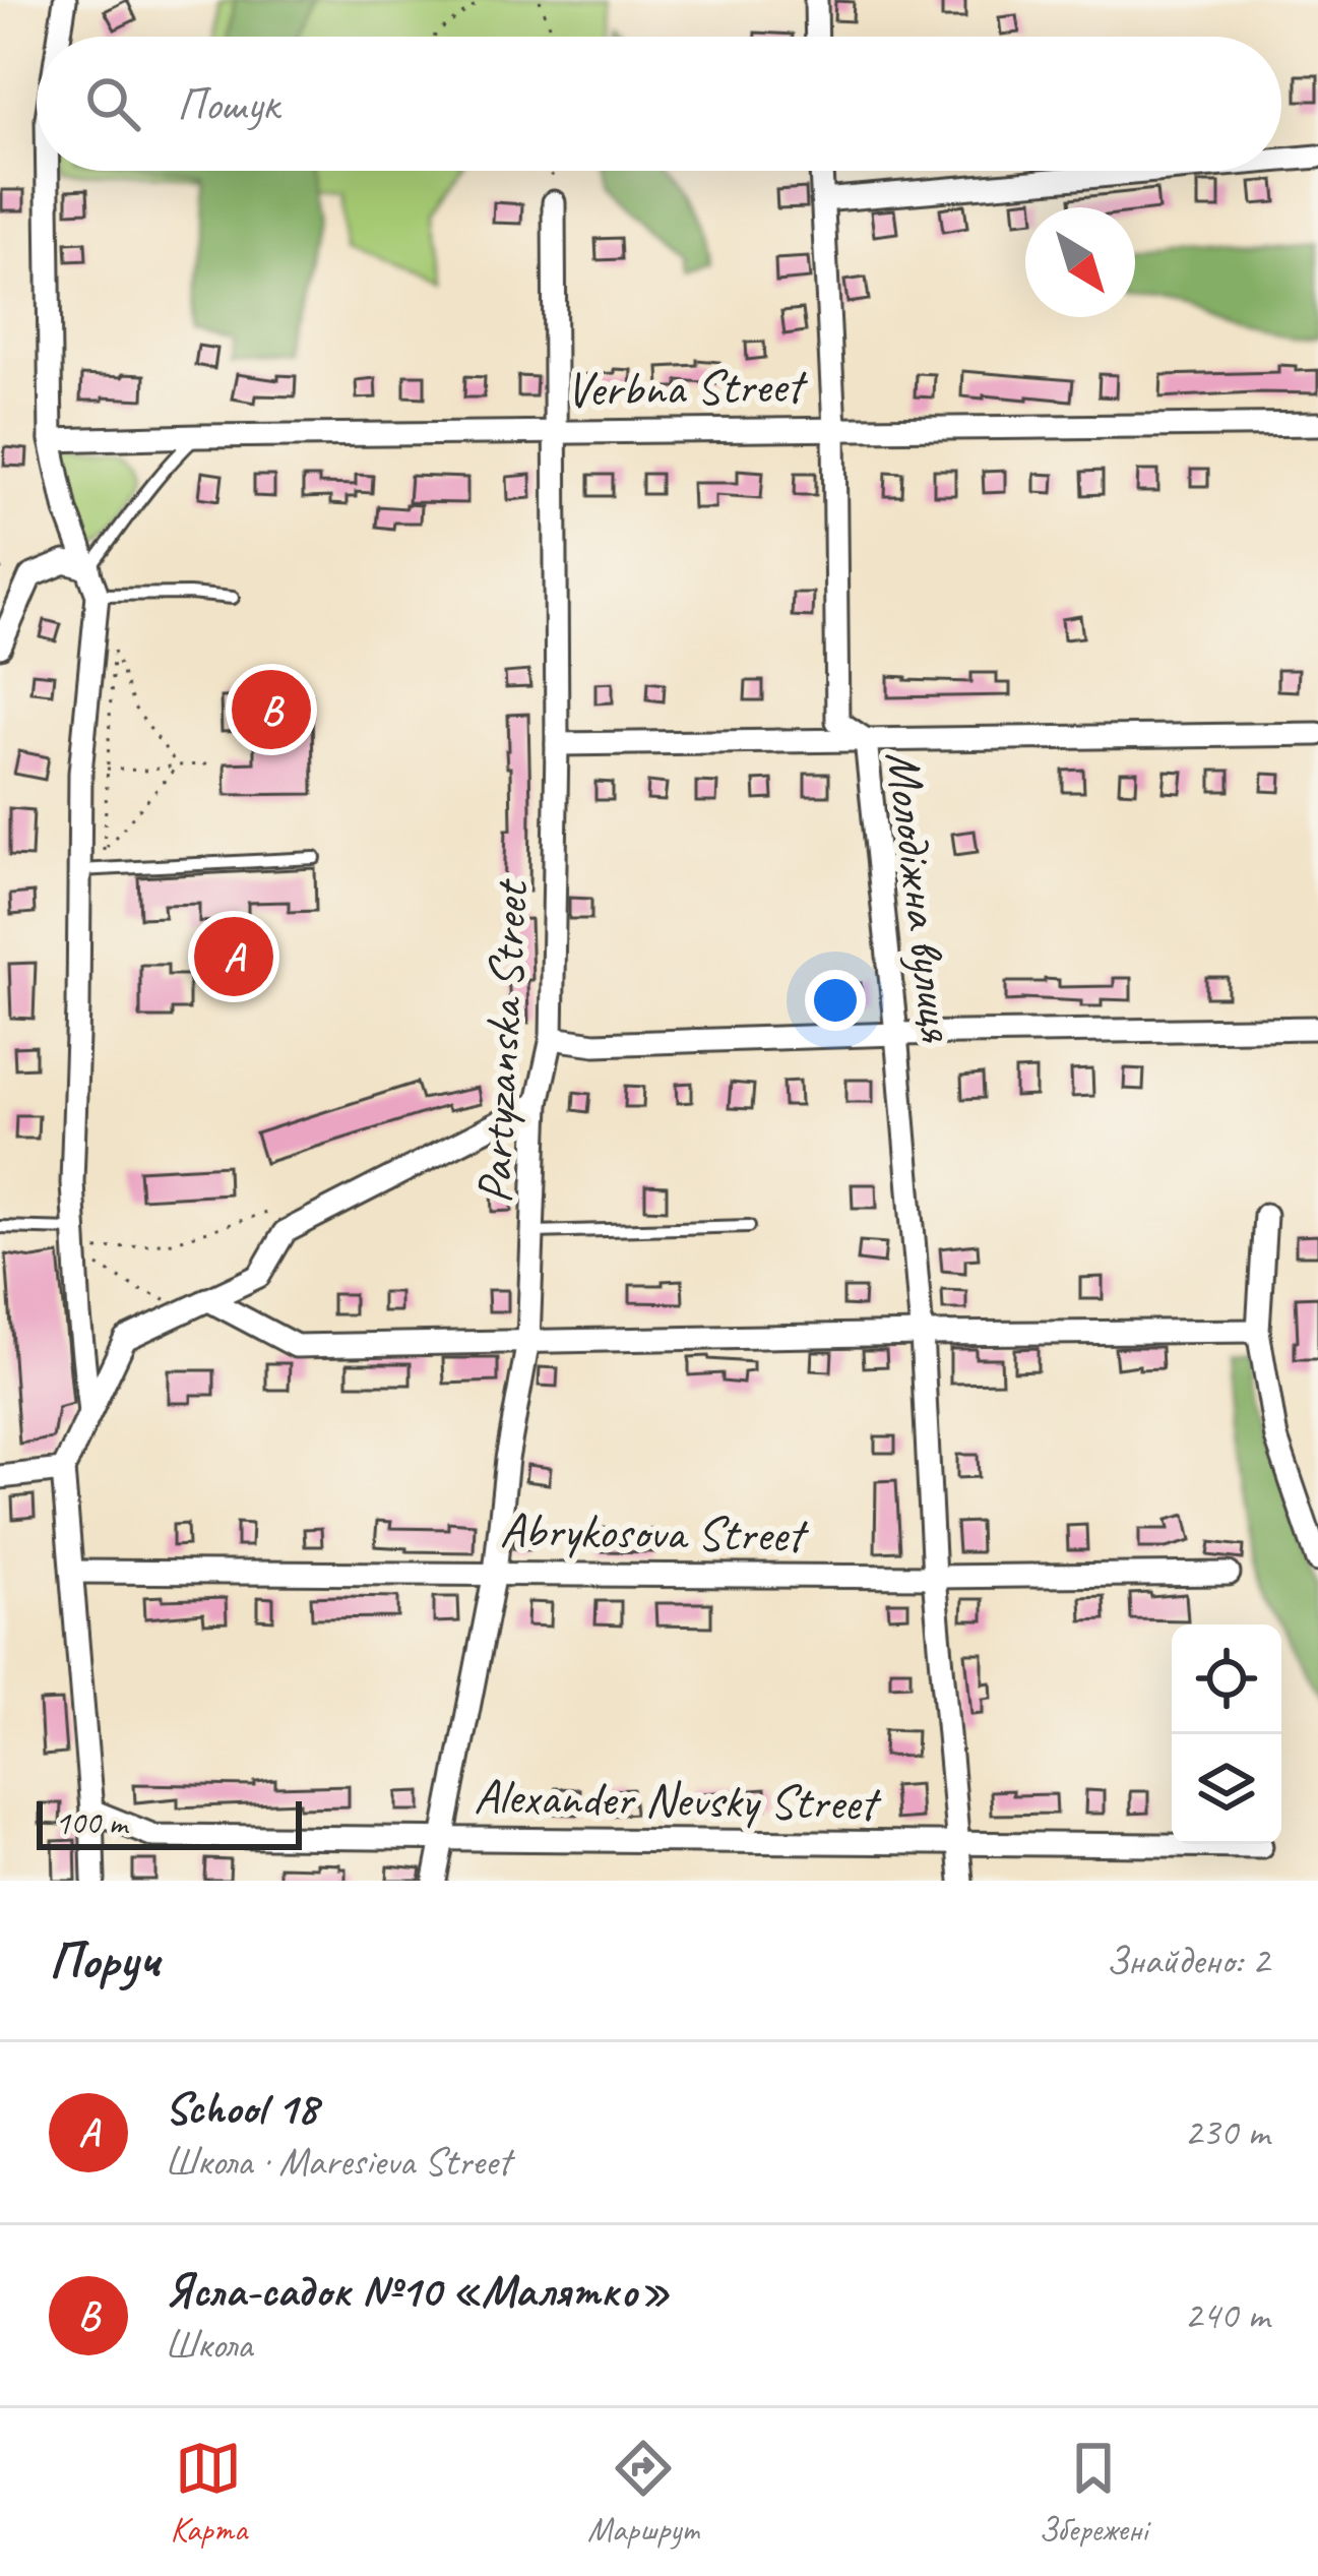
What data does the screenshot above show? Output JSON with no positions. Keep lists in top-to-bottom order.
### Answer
{
  "streets": {
    "street": [
      "Verbna Street",
      "Молодіжна вулиця",
      "Partyzanska Street",
      "Abrykosova Street",
      "Alexander Nevsky Street"
    ]
  },
  "crossings": [
    ["Verbna Street", "Молодіжна вулиця"],
    ["Verbna Street", "Partyzanska Street"],
    ["Молодіжна вулиця", "Abrykosova Street"],
    ["Молодіжна вулиця", "Alexander Nevsky Street"],
    ["Partyzanska Street", "Abrykosova Street"],
    ["Partyzanska Street", "Alexander Nevsky Street"]
  ],
  "scale_bar": "100 m",
  "north": "bottom right",
  "page": {
    "search": "Пошук",
    "pins": ["B", "A"],
    "scale": "100 m",
    "heading": ["Поруч", "Знайдено: 2"],
    "list": [
      {
        "mark": "A",
        "name": "School 18",
        "note": "Школа · Maresieva Street",
        "value": "230 m"
      },
      {
        "mark": "B",
        "name": "Ясла-садок №10 «Малятко»",
        "note": "Школа",
        "value": "240 m"
      }
    ],
    "nav": ["Карта", "Маршрут", "Збережені"]
  }
}
